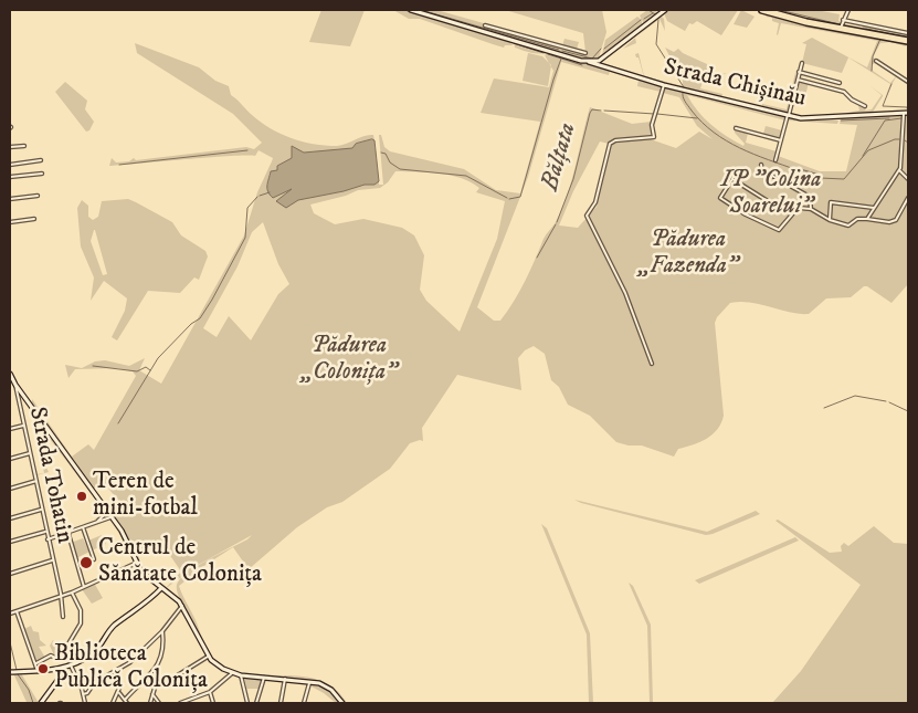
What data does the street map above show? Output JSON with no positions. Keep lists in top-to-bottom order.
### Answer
{
  "streets": {
    "street": ["Strada Chișinău", "Strada Tohatin"]
  },
  "water": ["Bălţata"],
  "parks": ["IP ”Colina Soarelui”", "Pădurea „Fazenda”", "Pădurea „Colonița”"],
  "places": ["Teren de mini-fotbal", "Centrul de Sănătate Colonița", "Biblioteca Publică Colonița"]
}
